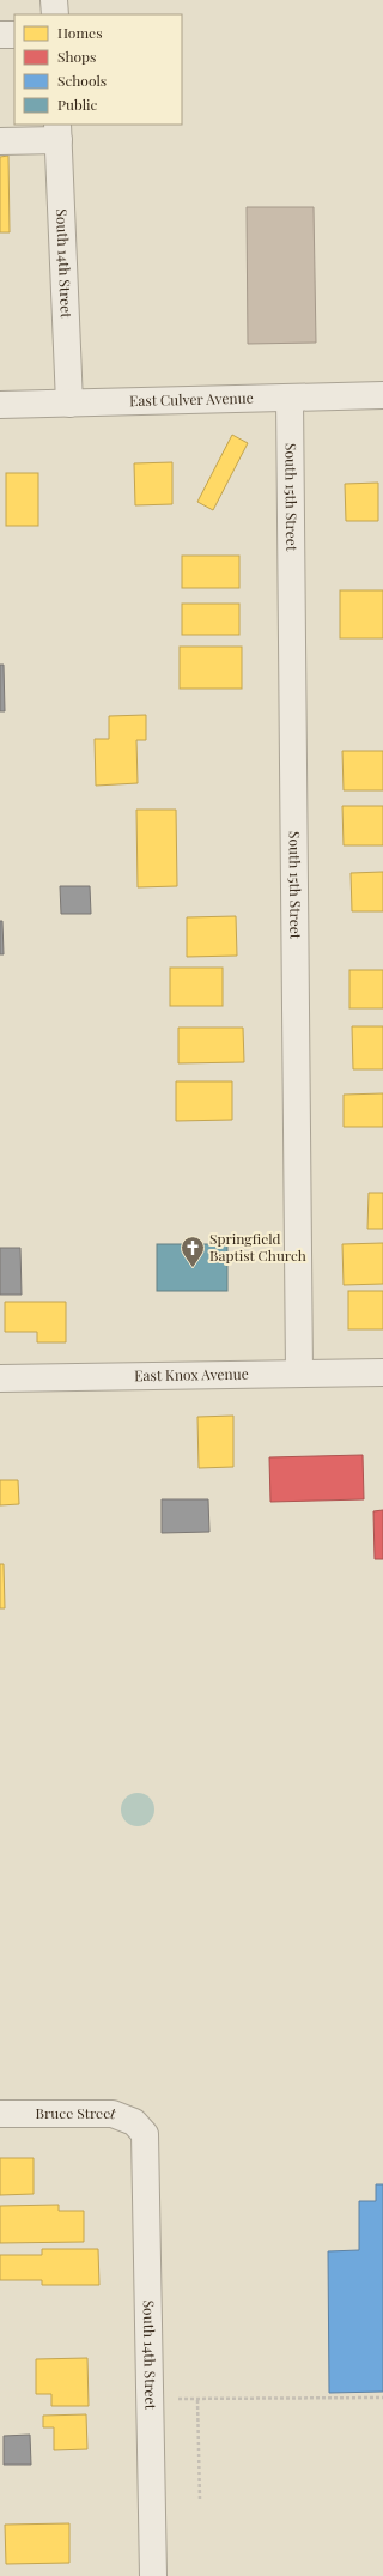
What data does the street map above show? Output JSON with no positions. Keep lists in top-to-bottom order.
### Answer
{
  "streets": {
    "street": [
      "South 14th Street",
      "East Culver Avenue",
      "South 15th Street",
      "East Knox Avenue",
      "Bruce Street"
    ]
  },
  "crossings": [
    ["South 14th Street", "East Culver Avenue"],
    ["South 14th Street", "Bruce Street"],
    ["East Culver Avenue", "South 15th Street"],
    ["South 15th Street", "East Knox Avenue"]
  ],
  "places": {
    "church": ["Springfield Baptist Church"]
  },
  "legend": [
    "Homes",
    "Shops",
    "Schools",
    "Public"
  ]
}
